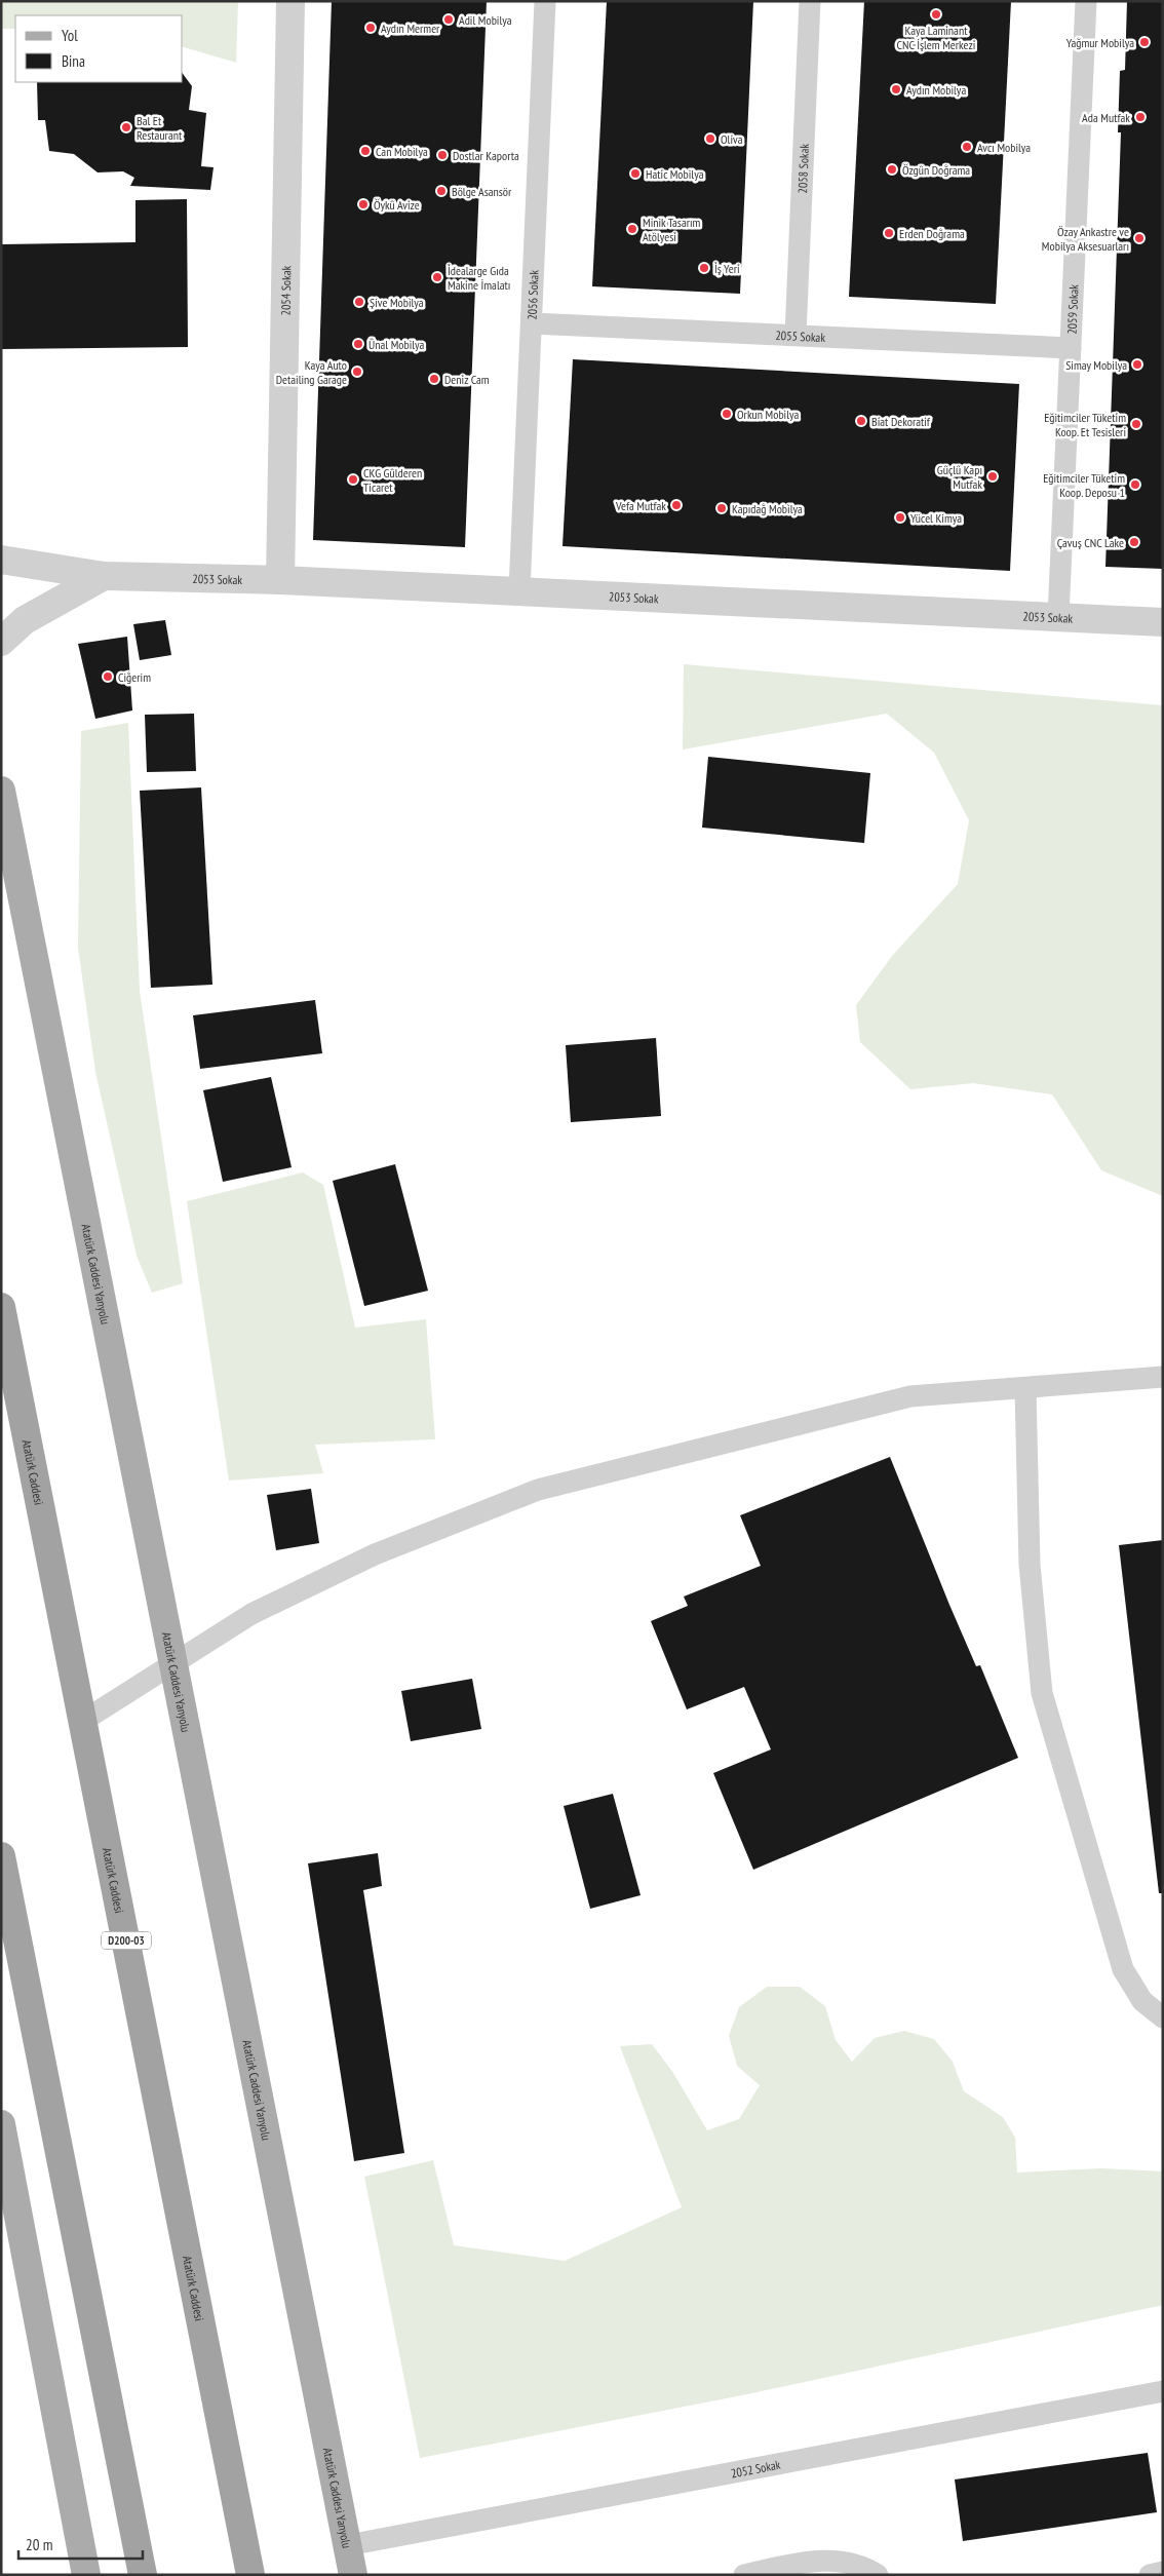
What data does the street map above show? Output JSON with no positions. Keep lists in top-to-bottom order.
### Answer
{
  "streets": {
    "highway": ["Atatürk Caddesi", "D200-03"],
    "main road": ["Atatürk Caddesi Yanyolu"],
    "street": ["2054 Sokak", "2053 Sokak"],
    "lane": [
      "2058 Sokak",
      "2056 Sokak",
      "2059 Sokak",
      "2055 Sokak",
      "2052 Sokak"
    ]
  },
  "crossings": [
    ["2058 Sokak", "2055 Sokak"],
    ["2054 Sokak", "2053 Sokak"],
    ["2056 Sokak", "2055 Sokak"],
    ["2056 Sokak", "2053 Sokak"],
    ["2059 Sokak", "2055 Sokak"],
    ["2059 Sokak", "2053 Sokak"],
    ["Atatürk Caddesi Yanyolu", "2052 Sokak"]
  ],
  "places": [
    "Kaya Laminant CNC İşlem Merkezi",
    "Adil Mobilya",
    "Aydın Mermer",
    "Yağmur Mobilya",
    "Aydın Mobilya",
    "Ada Mutfak",
    "Bal Et Restaurant",
    "Oliva",
    "Avcı Mobilya",
    "Can Mobilya",
    "Dostlar Kaporta",
    "Özgün Doğrama",
    "Hatic Mobilya",
    "Bölge Asansör",
    "Öykü Avize",
    "Minik Tasarım Atölyesi",
    "Erden Doğrama",
    "Özay Ankastre ve Mobilya Aksesuarları",
    "İş Yeri",
    "İdealarge Gıda Makine İmalatı",
    "Şive Mobilya",
    "Ünal Mobilya",
    "Simay Mobilya",
    "Kaya Auto Detailing Garage",
    "Deniz Cam",
    "Orkun Mobilya",
    "Biat Dekoratif",
    "Eğitimciler Tüketim Koop. Et Tesisleri",
    "Güçlü Kapı Mutfak",
    "CKG Gülderen Ticaret",
    "Eğitimciler Tüketim Koop. Deposu 1",
    "Vefa Mutfak",
    "Kapıdağ Mobilya",
    "Yücel Kimya",
    "Çavuş CNC Lake",
    "Ciğerim"
  ],
  "legend": ["Yol", "Bina"],
  "scale_bar": "20 m"
}
